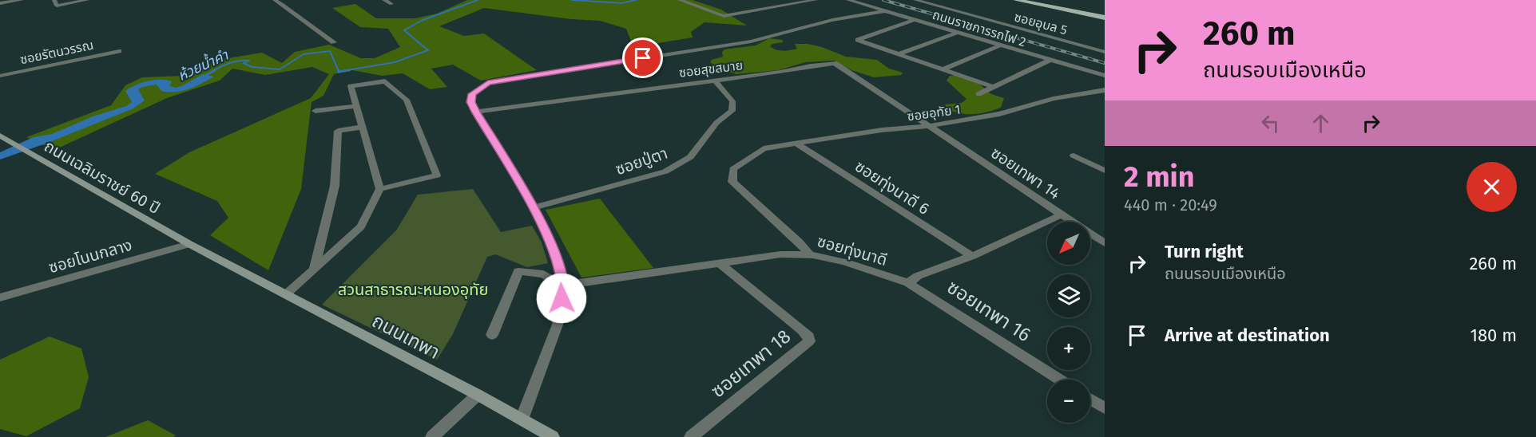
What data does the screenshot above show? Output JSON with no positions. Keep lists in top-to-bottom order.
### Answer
{
  "streets": {
    "street": [
      "ซอยอุบล 5",
      "ถนนราชการรถไฟ 2",
      "ซอยรัตนวรรณ",
      "ซอยสุขสบาย",
      "ซอยอุทัย 1",
      "ซอยปู่ตา",
      "ซอยเทพา 14",
      "ถนนเฉลิมราชย์ 60 ปี",
      "ซอยทุ่งนาดี 6",
      "ซอยทุ่งนาดี",
      "ซอยโนนกลาง",
      "ซอยเทพา 16",
      "ถนนเทพา",
      "ซอยเทพา 18"
    ]
  },
  "crossings": [
    ["ซอยสุขสบาย", "ซอยอุทัย 1"],
    ["ซอยสุขสบาย", "ซอยปู่ตา"],
    ["ซอยสุขสบาย", "ซอยเทพา 14"],
    ["ซอยอุทัย 1", "ซอยเทพา 14"],
    ["ซอยอุทัย 1", "ซอยทุ่งนาดี 6"],
    ["ซอยอุทัย 1", "ซอยทุ่งนาดี"],
    ["ถนนเฉลิมราชย์ 60 ปี", "ซอยโนนกลาง"],
    ["ถนนเฉลิมราชย์ 60 ปี", "ถนนเทพา"],
    ["ซอยทุ่งนาดี", "ซอยเทพา 16"],
    ["ซอยทุ่งนาดี", "ซอยเทพา 18"],
    ["ซอยโนนกลาง", "ถนนเทพา"]
  ],
  "water": ["ห้วยน้ำคำ"],
  "parks": ["สวนสาธารณะหนองอุทัย"],
  "north": "bottom left",
  "page": {
    "turn": ["260 m", "ถนนรอบเมืองเหนือ"],
    "heading": ["2 min", "440 m · 20:49"],
    "map_buttons": ["+", "−"],
    "list": [
      {
        "name": "Turn right",
        "note": "ถนนรอบเมืองเหนือ",
        "value": "260 m"
      },
      {
        "name": "Arrive at destination",
        "value": "180 m"
      }
    ]
  }
}
